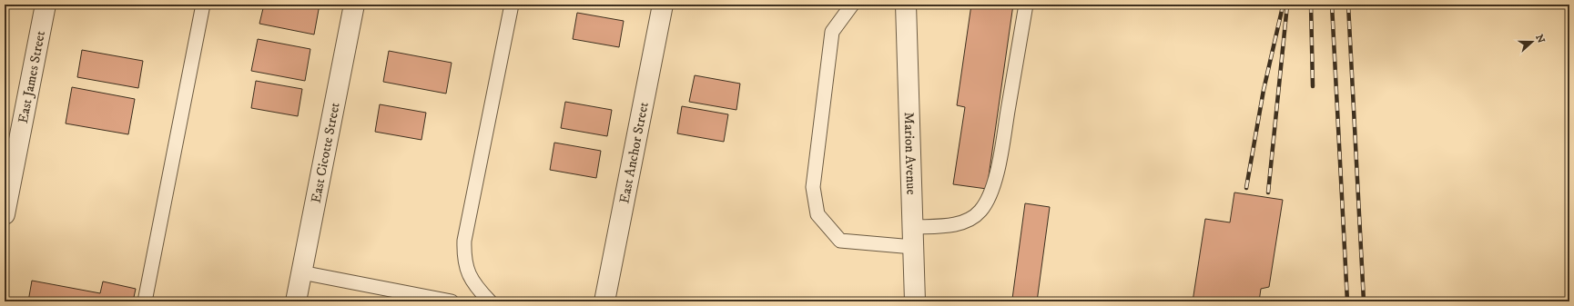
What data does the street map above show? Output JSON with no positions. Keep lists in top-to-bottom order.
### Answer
{
  "streets": {
    "street": [
      "East James Street",
      "Marion Avenue",
      "East Cicotte Street",
      "East Anchor Street"
    ]
  },
  "north": "right"
}
